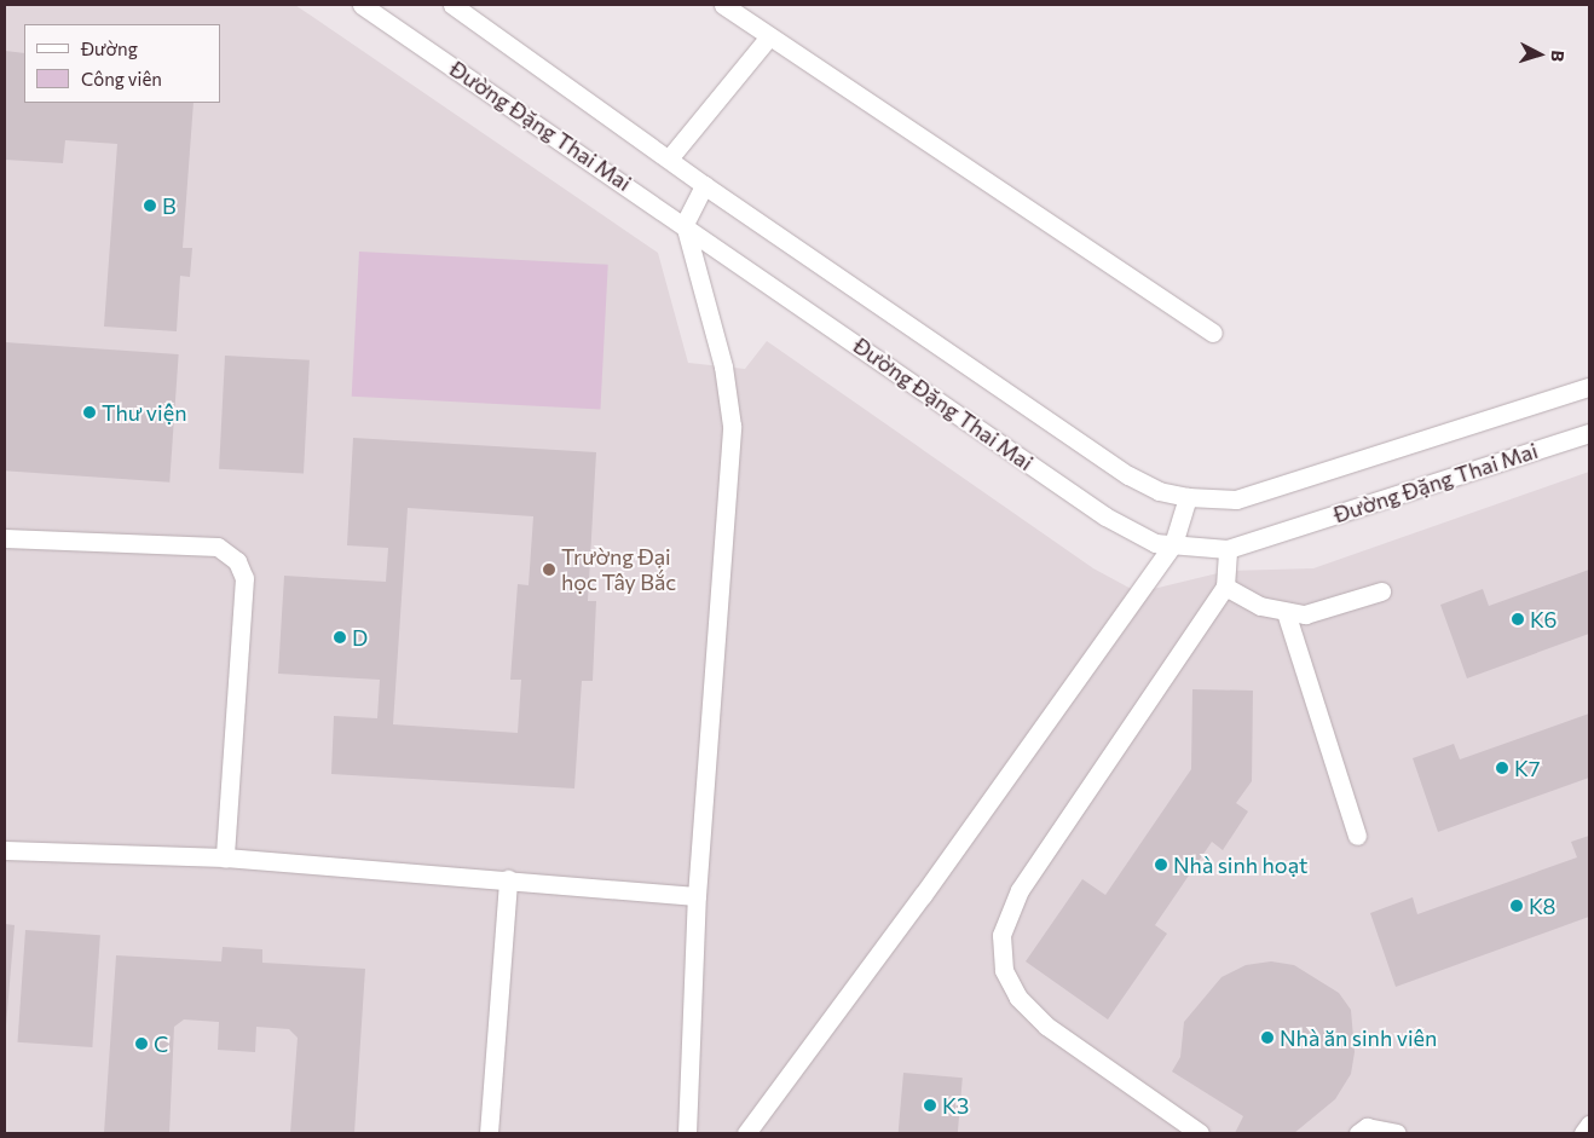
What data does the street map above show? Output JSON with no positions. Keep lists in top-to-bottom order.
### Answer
{
  "streets": {
    "street": ["Đường Đặng Thai Mai"]
  },
  "places": [
    "B",
    "Thư viện",
    "Trường Đại học Tây Bắc",
    "K6",
    "D",
    "K7",
    "Nhà sinh hoạt",
    "K8",
    "Nhà ăn sinh viên",
    "C",
    "K3"
  ],
  "legend": ["Đường", "Công viên"],
  "north": "right"
}
